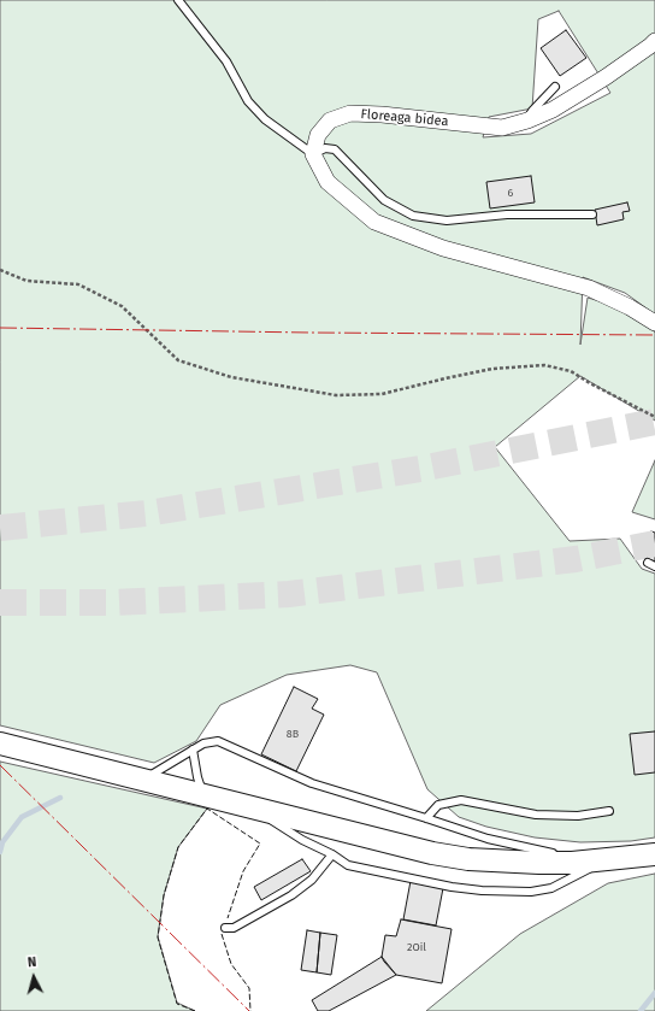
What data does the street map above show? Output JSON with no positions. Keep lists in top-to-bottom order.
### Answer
{
  "streets": {
    "street": ["Floreaga bidea"]
  },
  "house_numbers": ["6", "8B", "2Oil"],
  "north": "top"
}
